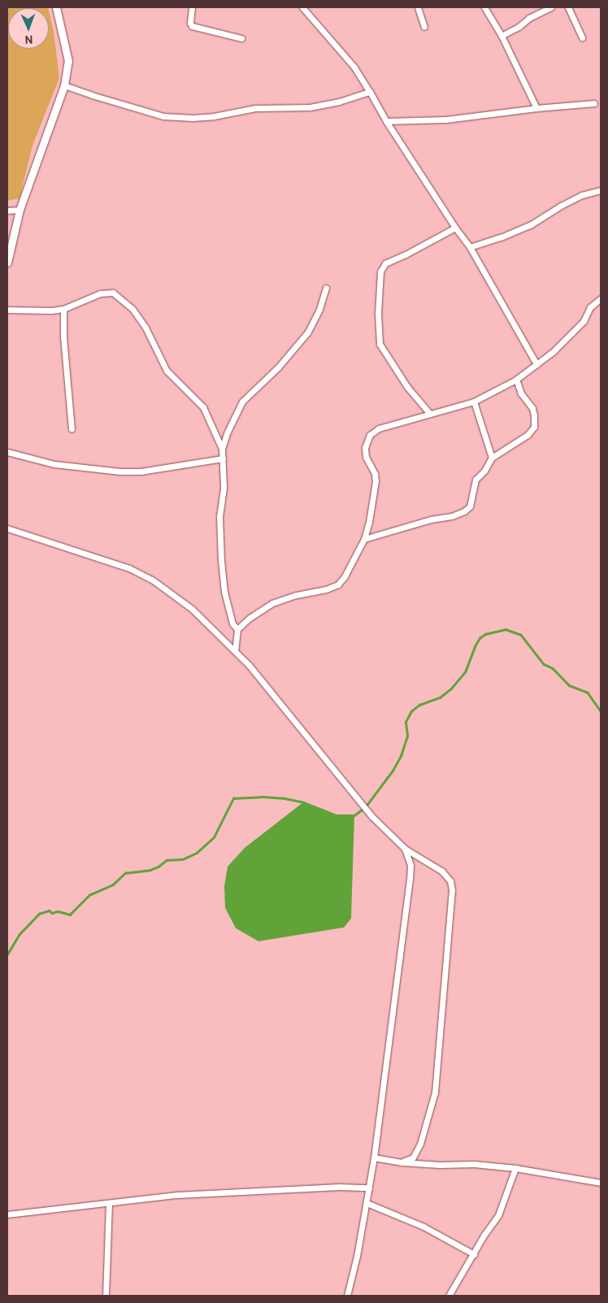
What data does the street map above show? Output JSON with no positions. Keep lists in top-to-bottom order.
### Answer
{
  "north": "bottom"
}
